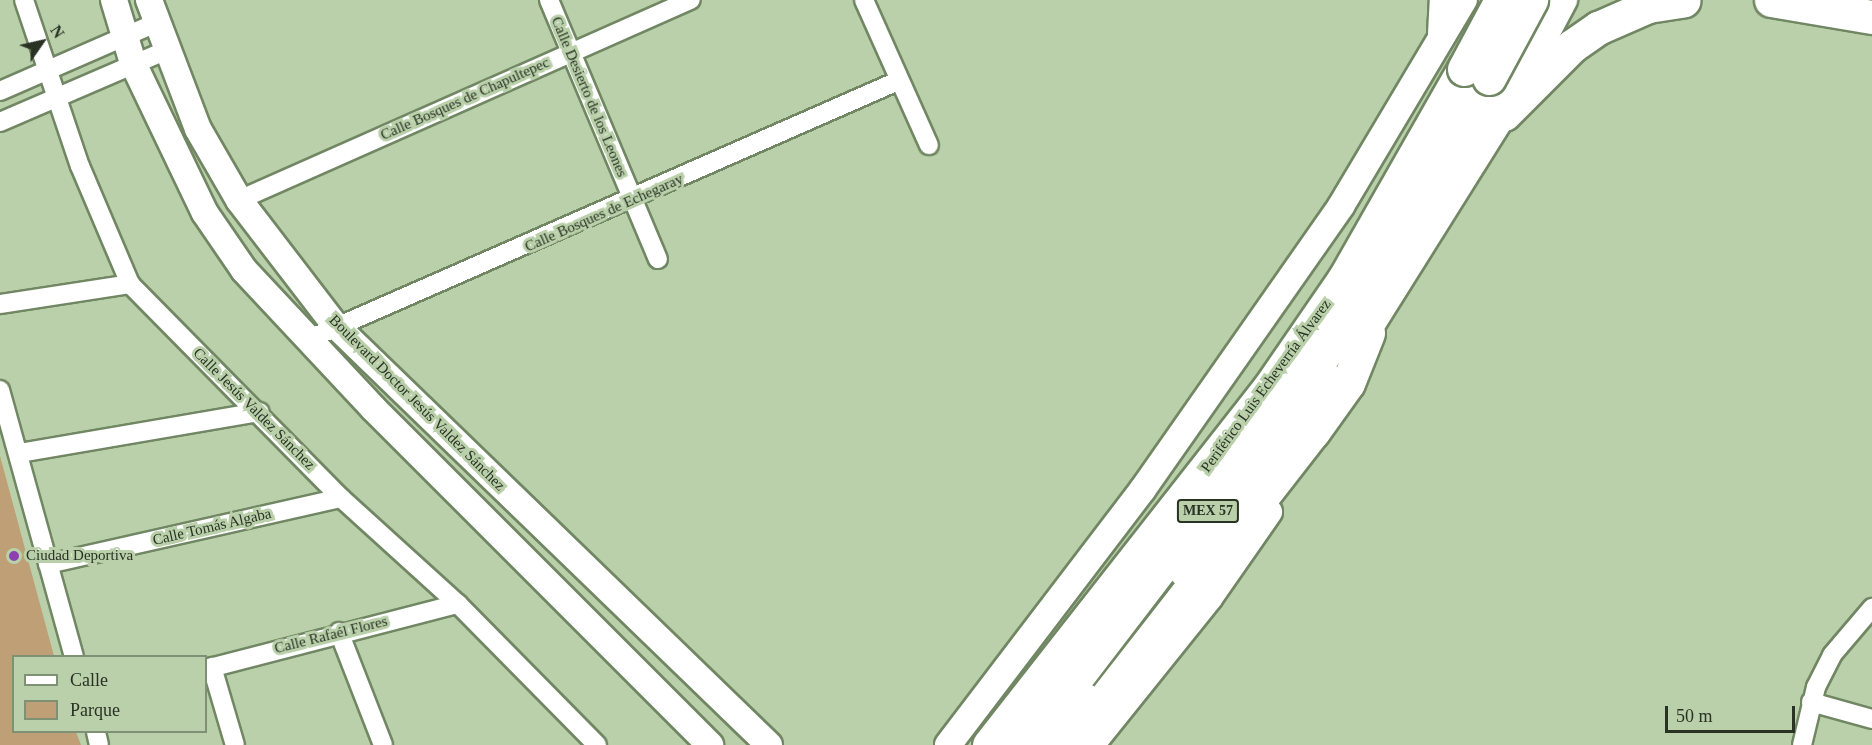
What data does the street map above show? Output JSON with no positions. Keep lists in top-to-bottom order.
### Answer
{
  "streets": {
    "highway": ["Periférico Luis Echeverría Álvarez", "MEX 57"],
    "main road": ["Boulevard Doctor Jesús Valdez Sánchez"],
    "street": [
      "Calle Desierto de los Leones",
      "Calle Bosques de Chapultepec",
      "Calle Bosques de Echegaray",
      "Calle Jesús Valdez Sánchez",
      "Calle Tomás Algaba",
      "Calle Rafaél Flores"
    ]
  },
  "crossings": [
    ["Calle Desierto de los Leones", "Calle Bosques de Chapultepec"],
    ["Calle Desierto de los Leones", "Calle Bosques de Echegaray"],
    ["Calle Bosques de Chapultepec", "Boulevard Doctor Jesús Valdez Sánchez"],
    ["Calle Bosques de Echegaray", "Boulevard Doctor Jesús Valdez Sánchez"],
    ["Calle Jesús Valdez Sánchez", "Calle Tomás Algaba"],
    ["Calle Jesús Valdez Sánchez", "Calle Rafaél Flores"]
  ],
  "places": ["Ciudad Deportiva"],
  "legend": ["Calle", "Parque"],
  "scale_bar": "50 m",
  "north": "top right"
}
